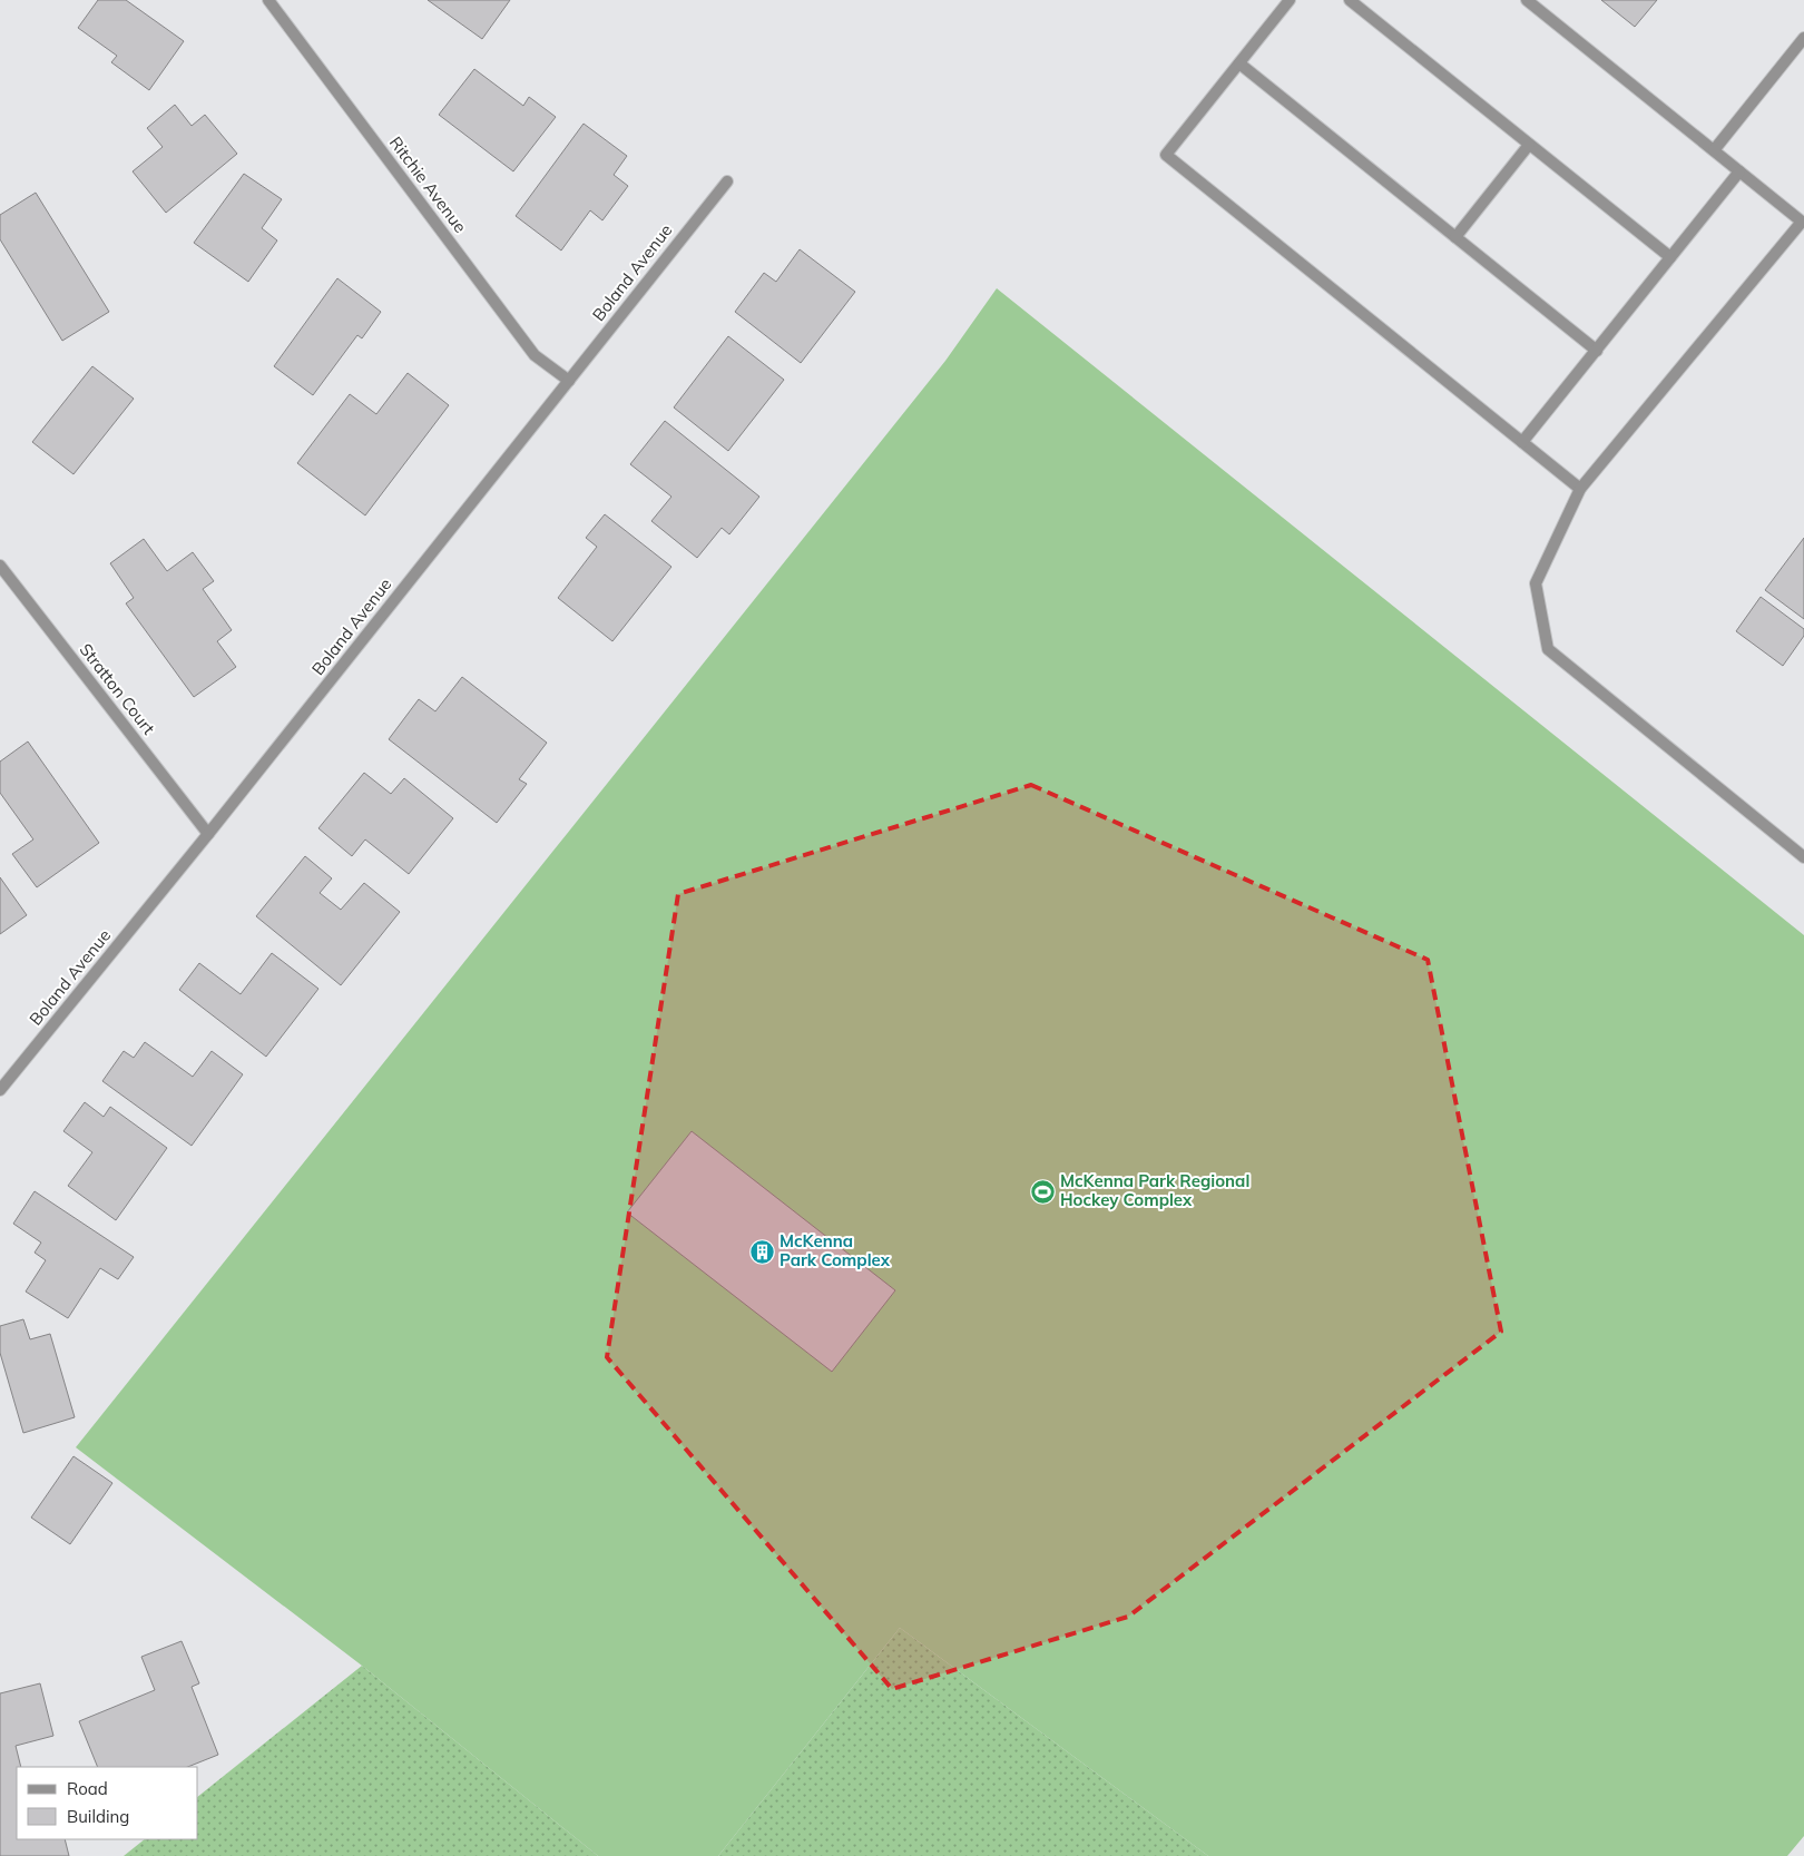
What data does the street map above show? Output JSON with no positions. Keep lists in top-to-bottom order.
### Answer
{
  "streets": {
    "street": ["Ritchie Avenue", "Boland Avenue", "Stratton Court"]
  },
  "crossings": [
    ["Ritchie Avenue", "Boland Avenue"],
    ["Boland Avenue", "Stratton Court"]
  ],
  "places": {
    "sports": ["McKenna Park Regional Hockey Complex"],
    "building": ["McKenna Park Complex"]
  },
  "legend": ["Road", "Building"]
}
